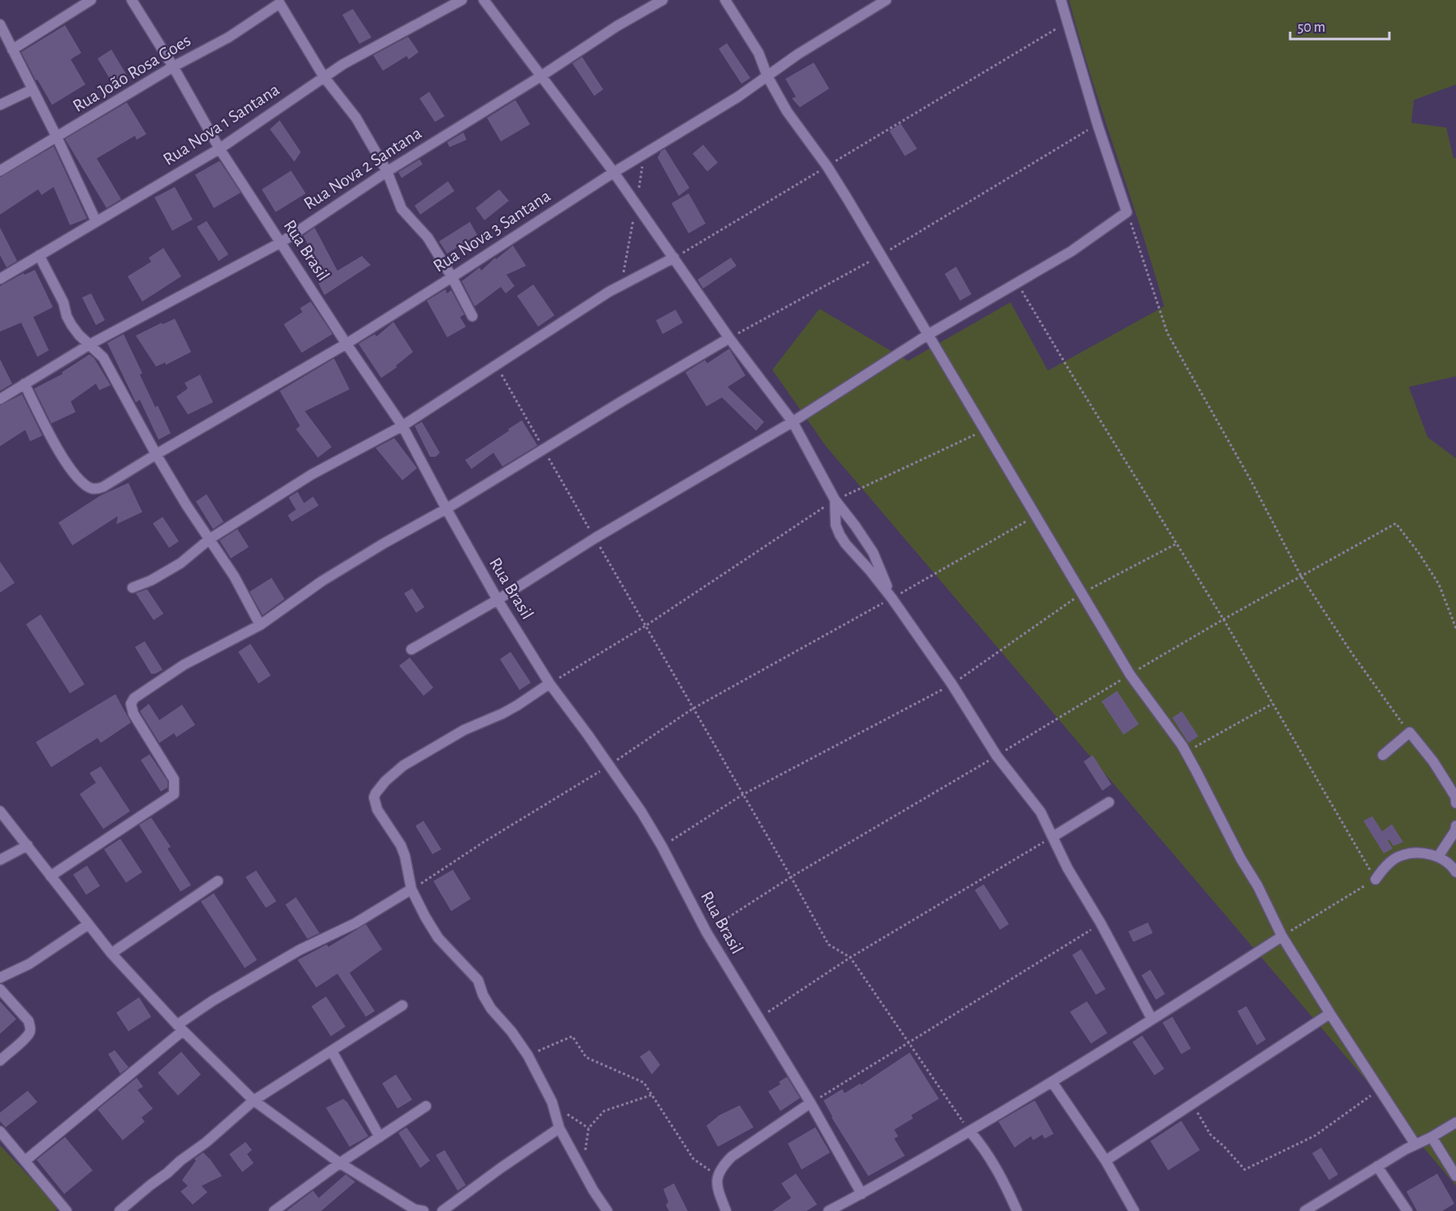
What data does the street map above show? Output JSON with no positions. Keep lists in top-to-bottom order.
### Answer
{
  "streets": {
    "street": [
      "Rua João Rosa Goes",
      "Rua Nova 1 Santana",
      "Rua Nova 2 Santana",
      "Rua Nova 3 Santana",
      "Rua Brasil"
    ]
  },
  "crossings": [
    ["Rua João Rosa Goes", "Rua Nova 1 Santana"],
    ["Rua João Rosa Goes", "Rua Brasil"],
    ["Rua Nova 1 Santana", "Rua Brasil"],
    ["Rua Nova 2 Santana", "Rua Nova 3 Santana"],
    ["Rua Nova 2 Santana", "Rua Brasil"],
    ["Rua Nova 3 Santana", "Rua Brasil"]
  ],
  "scale_bar": "50 m"
}
